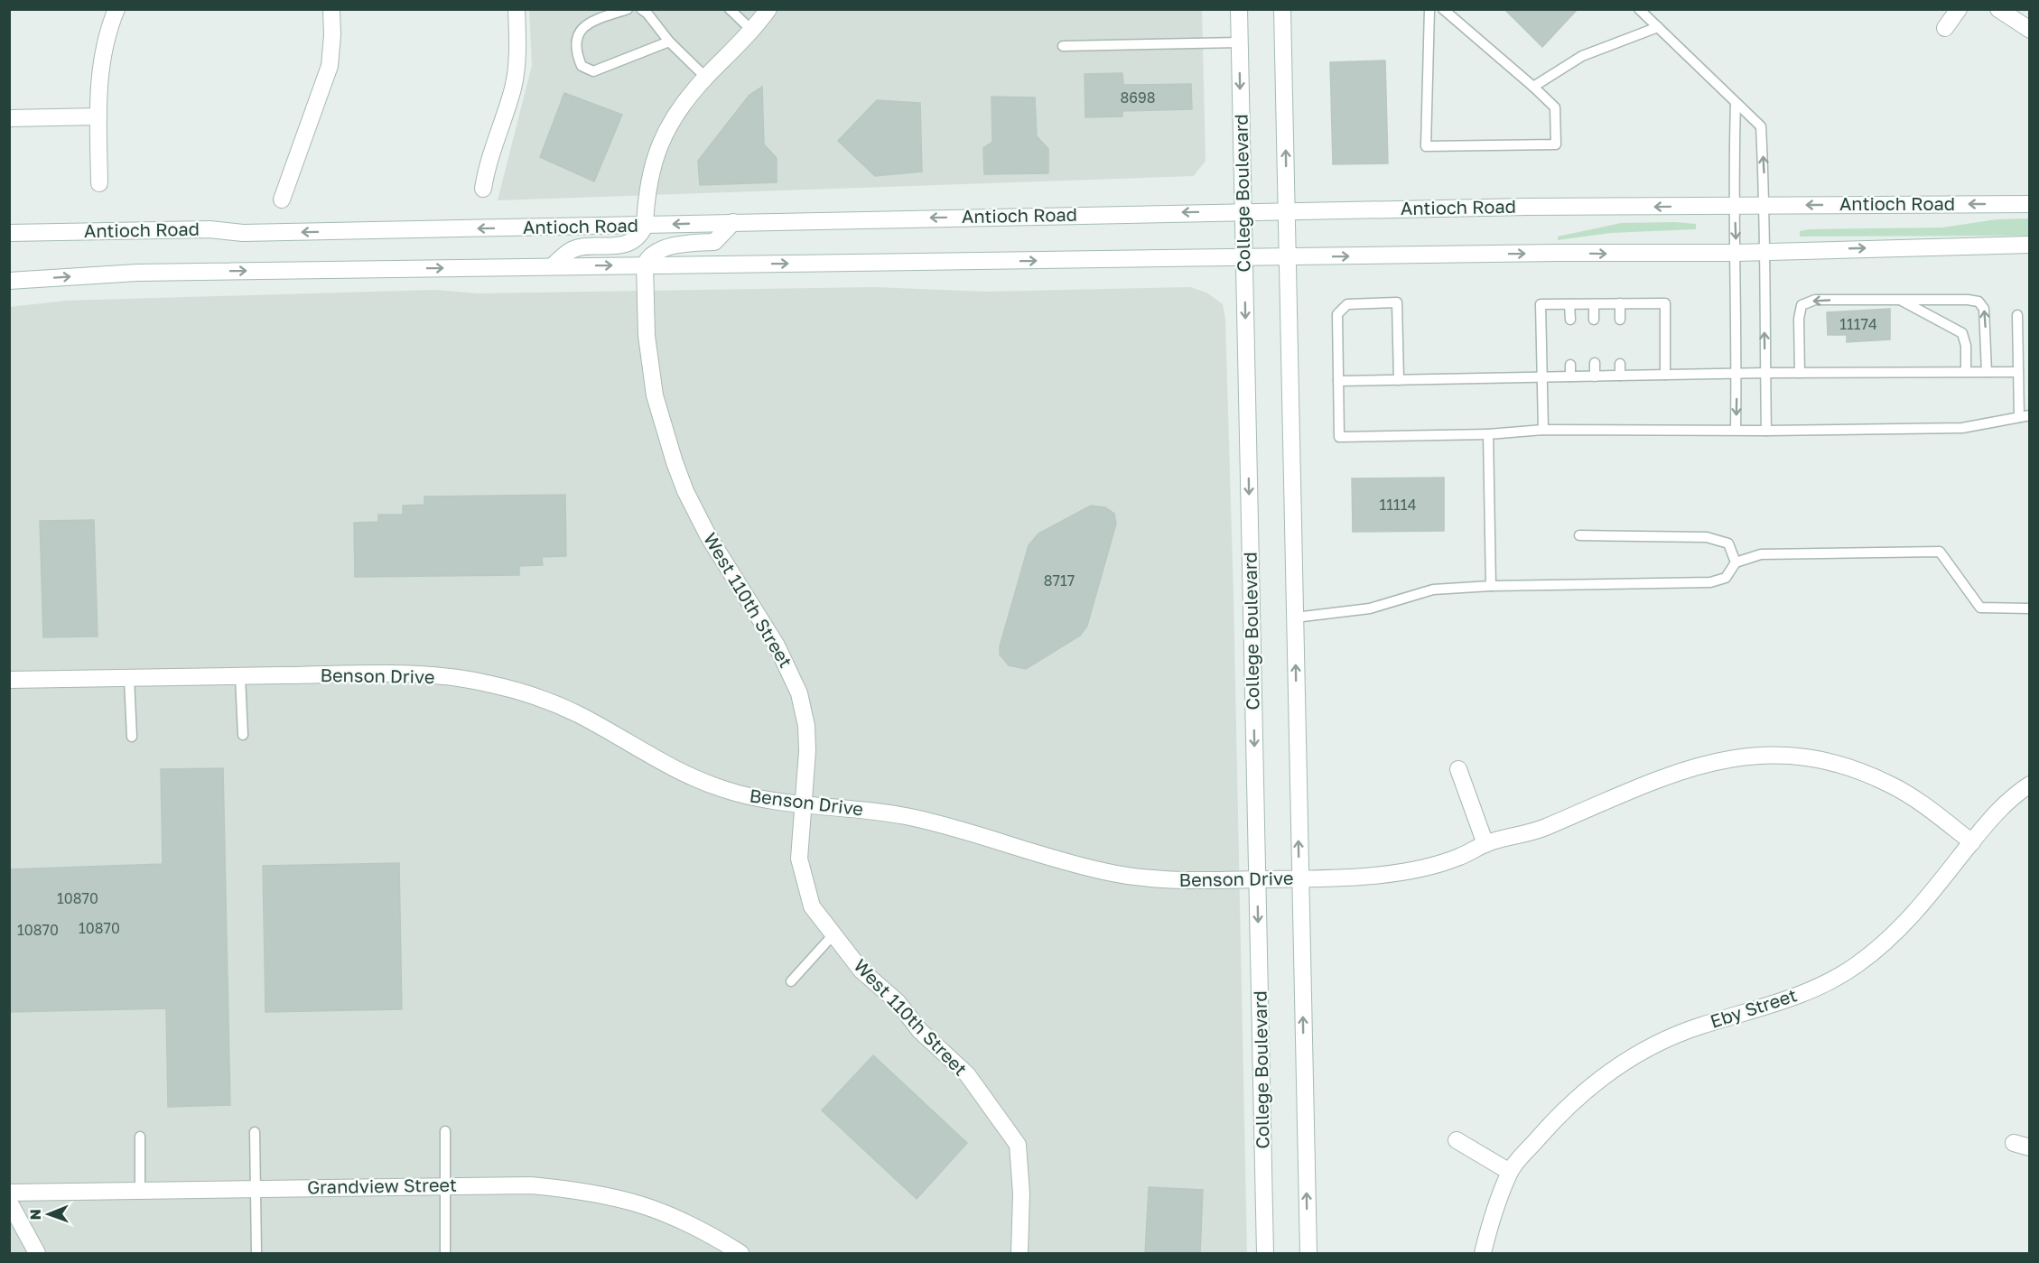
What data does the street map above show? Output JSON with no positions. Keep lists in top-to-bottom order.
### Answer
{
  "streets": {
    "main road": [
      "College Boulevard",
      "Antioch Road",
      "West 110th Street",
      "Benson Drive",
      "Eby Street",
      "Grandview Street"
    ]
  },
  "crossings": [
    ["College Boulevard", "Antioch Road"],
    ["College Boulevard", "Benson Drive"],
    ["West 110th Street", "Benson Drive"],
    ["Benson Drive", "Eby Street"]
  ],
  "house_numbers": [
    "8698",
    "11174",
    "11114",
    "8717",
    "10870",
    "10870",
    "10870"
  ],
  "north": "left"
}
